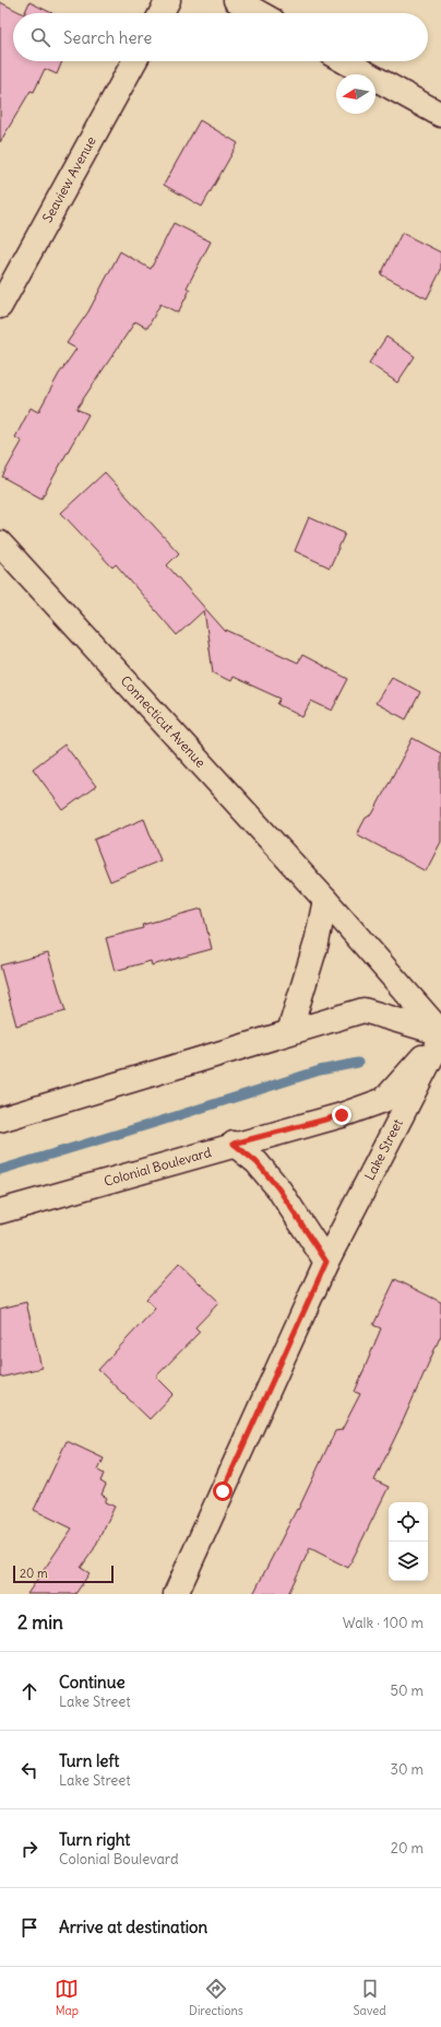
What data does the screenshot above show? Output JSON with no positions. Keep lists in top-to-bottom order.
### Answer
{
  "streets": {
    "street": [
      "Seaview Avenue",
      "Connecticut Avenue",
      "Lake Street",
      "Colonial Boulevard"
    ]
  },
  "crossings": [
    ["Connecticut Avenue", "Lake Street"],
    ["Connecticut Avenue", "Colonial Boulevard"],
    ["Lake Street", "Colonial Boulevard"]
  ],
  "scale_bar": "20 m",
  "north": "left",
  "page": {
    "search": "Search here",
    "scale": "20 m",
    "heading": ["2 min", "Walk · 100 m"],
    "list": [
      ["Continue", "Lake Street", "50 m"],
      ["Turn left", "Lake Street", "30 m"],
      ["Turn right", "Colonial Boulevard", "20 m"],
      "Arrive at destination"
    ],
    "nav": ["Map", "Directions", "Saved"]
  }
}
